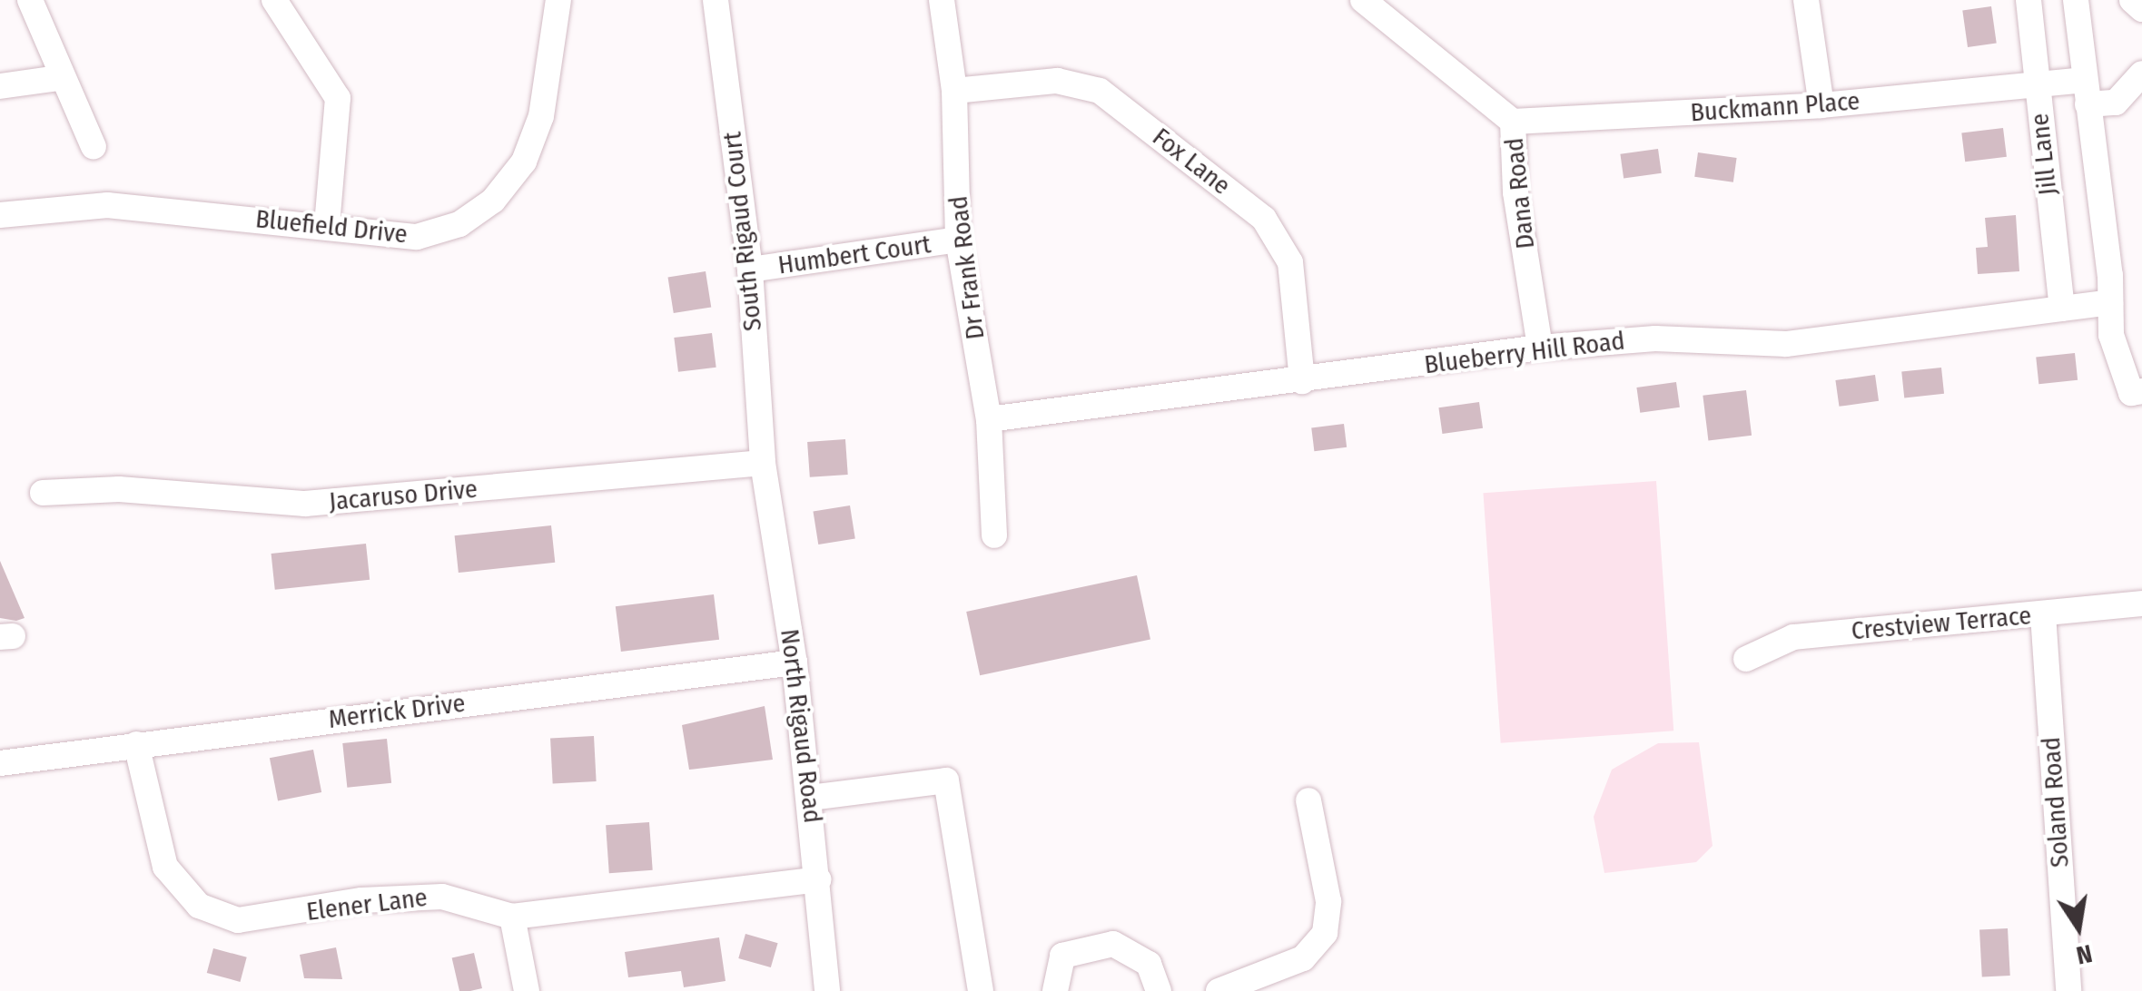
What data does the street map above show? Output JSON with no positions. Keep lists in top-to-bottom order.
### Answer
{
  "streets": {
    "street": [
      "Buckmann Place",
      "Jill Lane",
      "Fox Lane",
      "Dana Road",
      "Bluefield Drive",
      "South Rigaud Court",
      "Humbert Court",
      "Dr Frank Road",
      "Blueberry Hill Road",
      "Jacaruso Drive",
      "Crestview Terrace",
      "Merrick Drive",
      "North Rigaud Road",
      "Soland Road",
      "Elener Lane"
    ]
  },
  "crossings": [
    ["Buckmann Place", "Jill Lane"],
    ["Buckmann Place", "Dana Road"],
    ["Jill Lane", "Blueberry Hill Road"],
    ["Fox Lane", "Dr Frank Road"],
    ["Fox Lane", "Blueberry Hill Road"],
    ["Dana Road", "Blueberry Hill Road"],
    ["South Rigaud Court", "Humbert Court"],
    ["South Rigaud Court", "Jacaruso Drive"],
    ["South Rigaud Court", "North Rigaud Road"],
    ["Humbert Court", "Dr Frank Road"],
    ["Dr Frank Road", "Blueberry Hill Road"],
    ["Jacaruso Drive", "North Rigaud Road"],
    ["Crestview Terrace", "Soland Road"],
    ["Merrick Drive", "North Rigaud Road"],
    ["Merrick Drive", "Elener Lane"],
    ["North Rigaud Road", "Elener Lane"]
  ],
  "north": "bottom"
}
